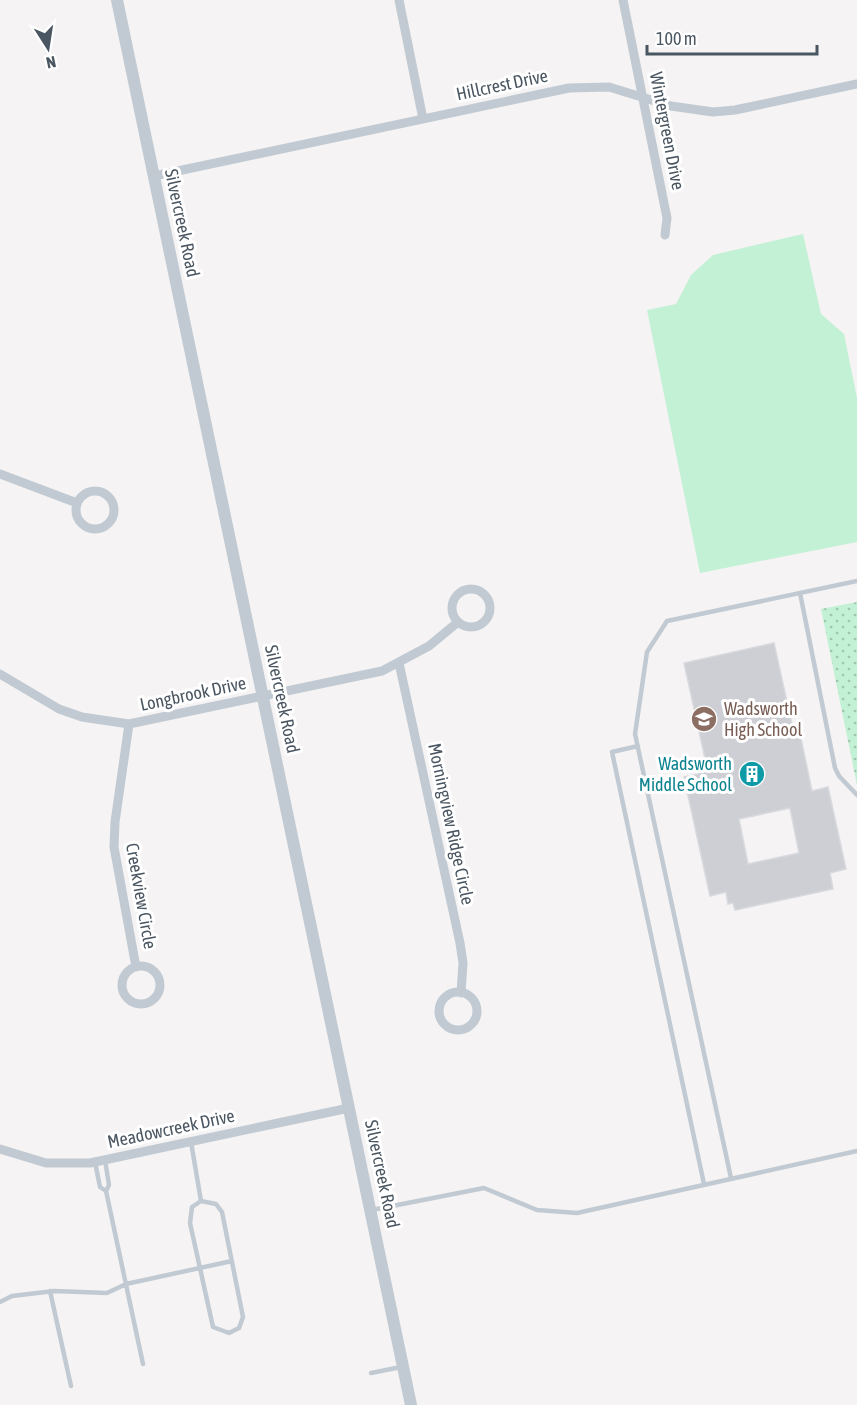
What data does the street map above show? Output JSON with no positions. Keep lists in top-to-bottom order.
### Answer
{
  "streets": {
    "street": [
      "Hillcrest Drive",
      "Wintergreen Drive",
      "Silvercreek Road",
      "Longbrook Drive",
      "Morningview Ridge Circle",
      "Creekview Circle",
      "Meadowcreek Drive"
    ]
  },
  "crossings": [
    ["Hillcrest Drive", "Wintergreen Drive"],
    ["Hillcrest Drive", "Silvercreek Road"],
    ["Silvercreek Road", "Longbrook Drive"],
    ["Silvercreek Road", "Meadowcreek Drive"],
    ["Longbrook Drive", "Morningview Ridge Circle"],
    ["Longbrook Drive", "Creekview Circle"]
  ],
  "places": {
    "school or university": ["Wadsworth High School"],
    "building": ["Wadsworth Middle School"]
  },
  "scale_bar": "100 m",
  "north": "bottom"
}
